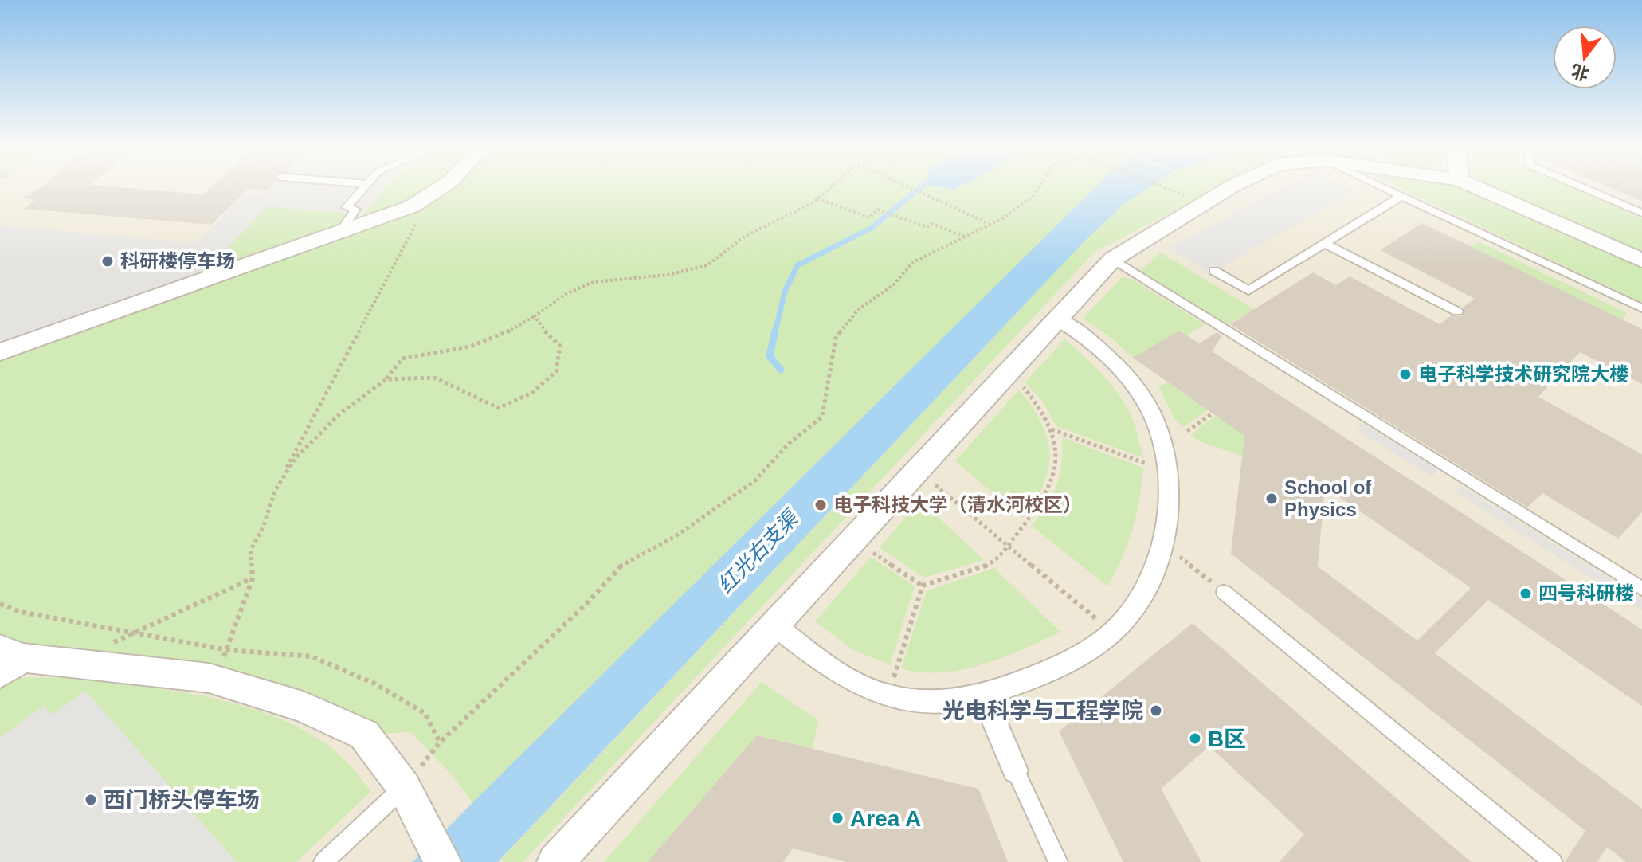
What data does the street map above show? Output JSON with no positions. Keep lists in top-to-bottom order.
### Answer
{
  "water": ["红光右支渠"],
  "places": [
    "科研楼停车场",
    "电子科学技术研究院大楼",
    "School of Physics",
    "电子科技大学（清水河校区）",
    "四号科研楼",
    "光电科学与工程学院",
    "B区",
    "西门桥头停车场",
    "Area A"
  ],
  "north": "bottom"
}
